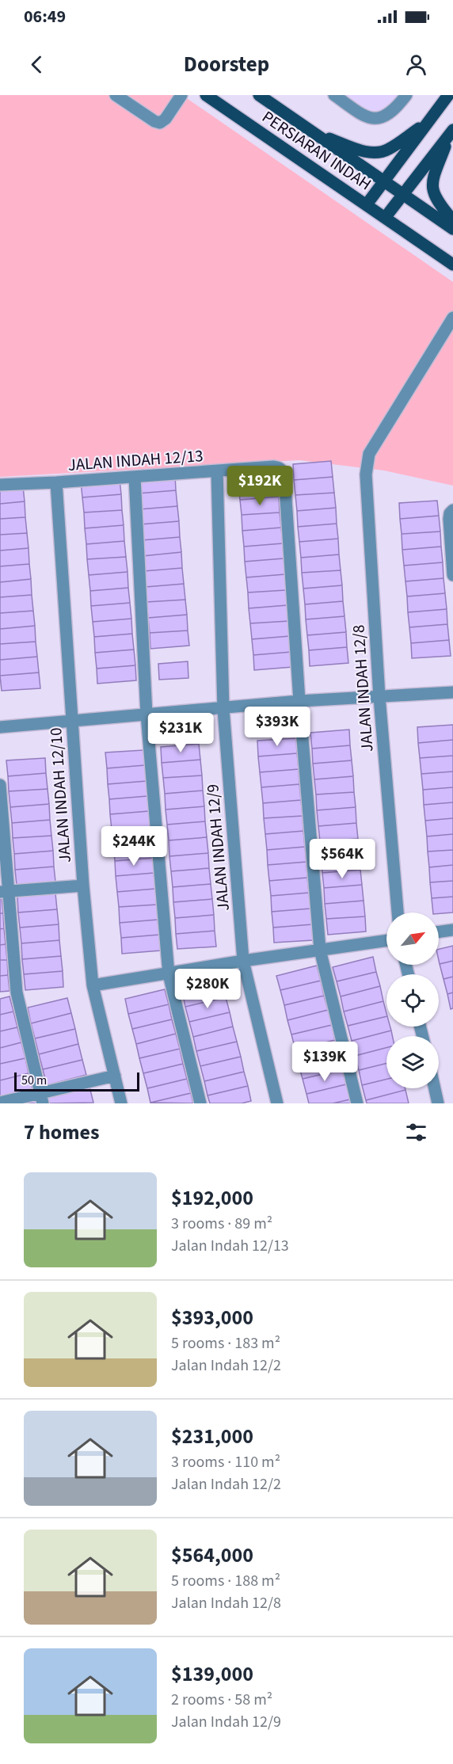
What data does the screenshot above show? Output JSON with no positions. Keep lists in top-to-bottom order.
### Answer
{
  "streets": {
    "main road": ["PERSIARAN INDAH"],
    "street": [
      "JALAN INDAH 12/13",
      "JALAN INDAH 12/8",
      "JALAN INDAH 12/10",
      "JALAN INDAH 12/9"
    ]
  },
  "crossings": [
    ["JALAN INDAH 12/13", "JALAN INDAH 12/10"],
    ["JALAN INDAH 12/13", "JALAN INDAH 12/9"]
  ],
  "scale_bar": "50 m",
  "north": "top right",
  "page": {
    "status": "06:49",
    "header": "Doorstep",
    "price": [
      "$192K",
      "$393K",
      "$231K",
      "$244K",
      "$564K",
      "$280K",
      "$139K"
    ],
    "scale": "50 m",
    "heading": "7 homes",
    "list": [
      {
        "name": "$192,000",
        "note": "3 rooms · 89 m² · Jalan Indah 12/13"
      },
      {
        "name": "$393,000",
        "note": "5 rooms · 183 m² · Jalan Indah 12/2"
      },
      {
        "name": "$231,000",
        "note": "3 rooms · 110 m² · Jalan Indah 12/2"
      },
      {
        "name": "$564,000",
        "note": "5 rooms · 188 m² · Jalan Indah 12/8"
      },
      {
        "name": "$139,000",
        "note": "2 rooms · 58 m² · Jalan Indah 12/9"
      }
    ]
  }
}
